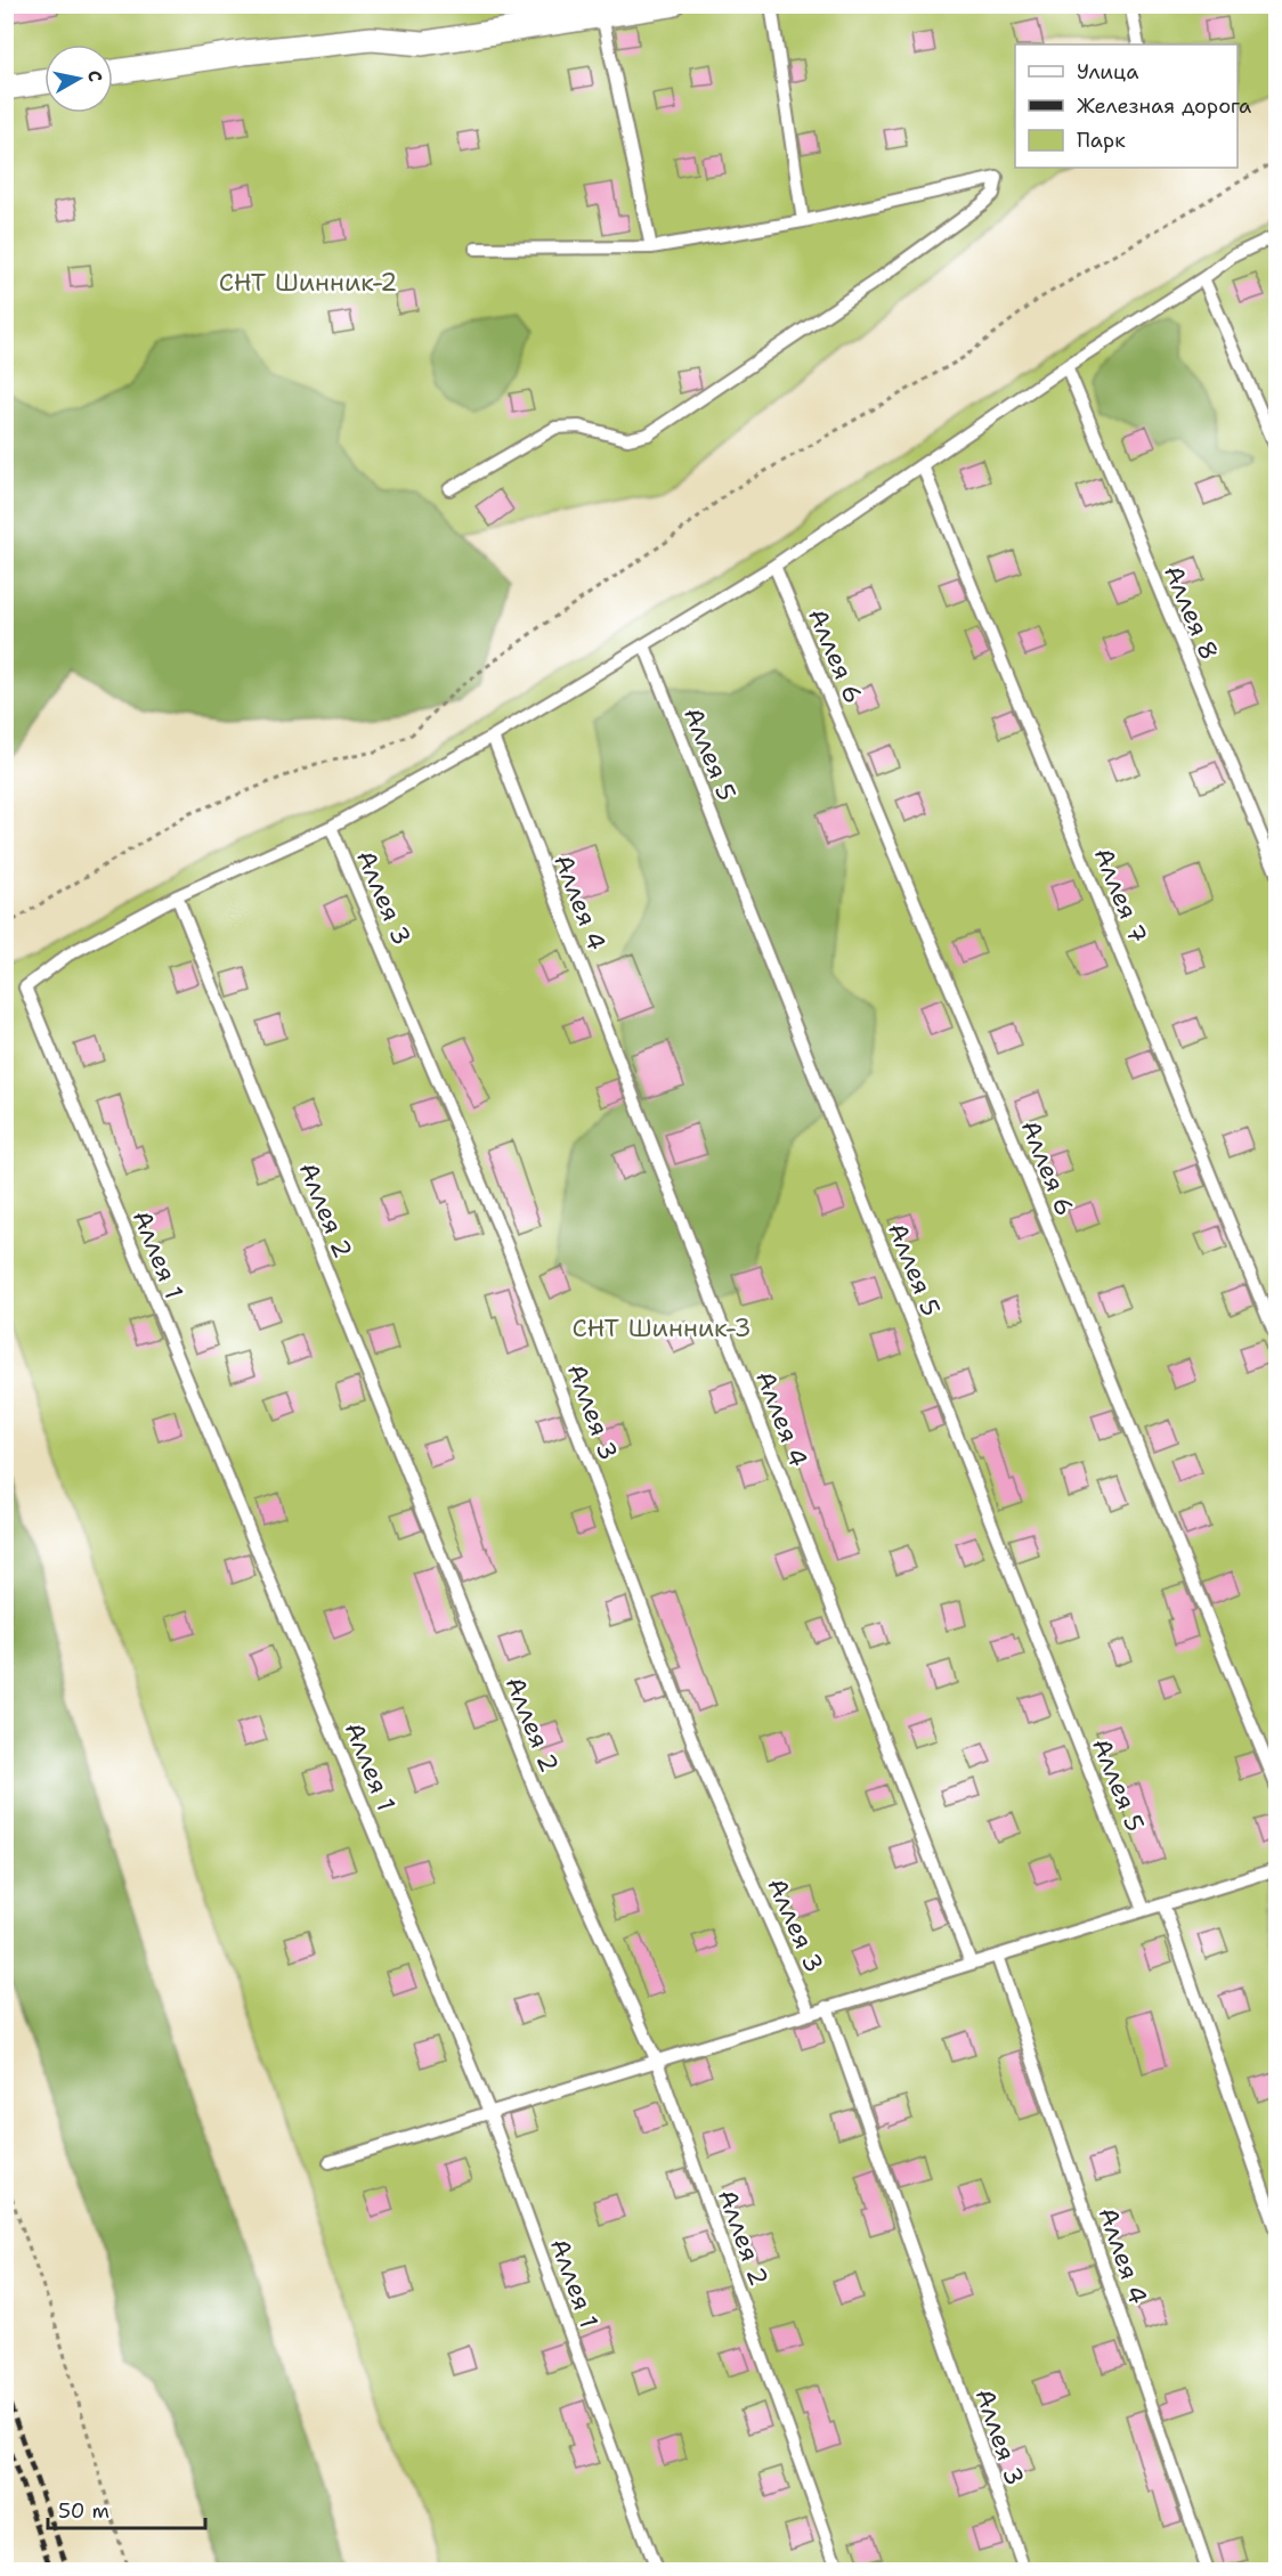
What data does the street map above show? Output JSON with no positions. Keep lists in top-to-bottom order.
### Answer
{
  "streets": {
    "lane": [
      "Аллея 8",
      "Аллея 6",
      "Аллея 5",
      "Аллея 7",
      "Аллея 3",
      "Аллея 4",
      "Аллея 2",
      "Аллея 1"
    ]
  },
  "crossings": [
    ["Аллея 2", "Аллея 1"]
  ],
  "parks": ["СНТ Шинник-2", "СНТ Шинник-3"],
  "legend": ["Улица", "Железная дорога", "Парк"],
  "scale_bar": "50 m",
  "north": "right"
}
